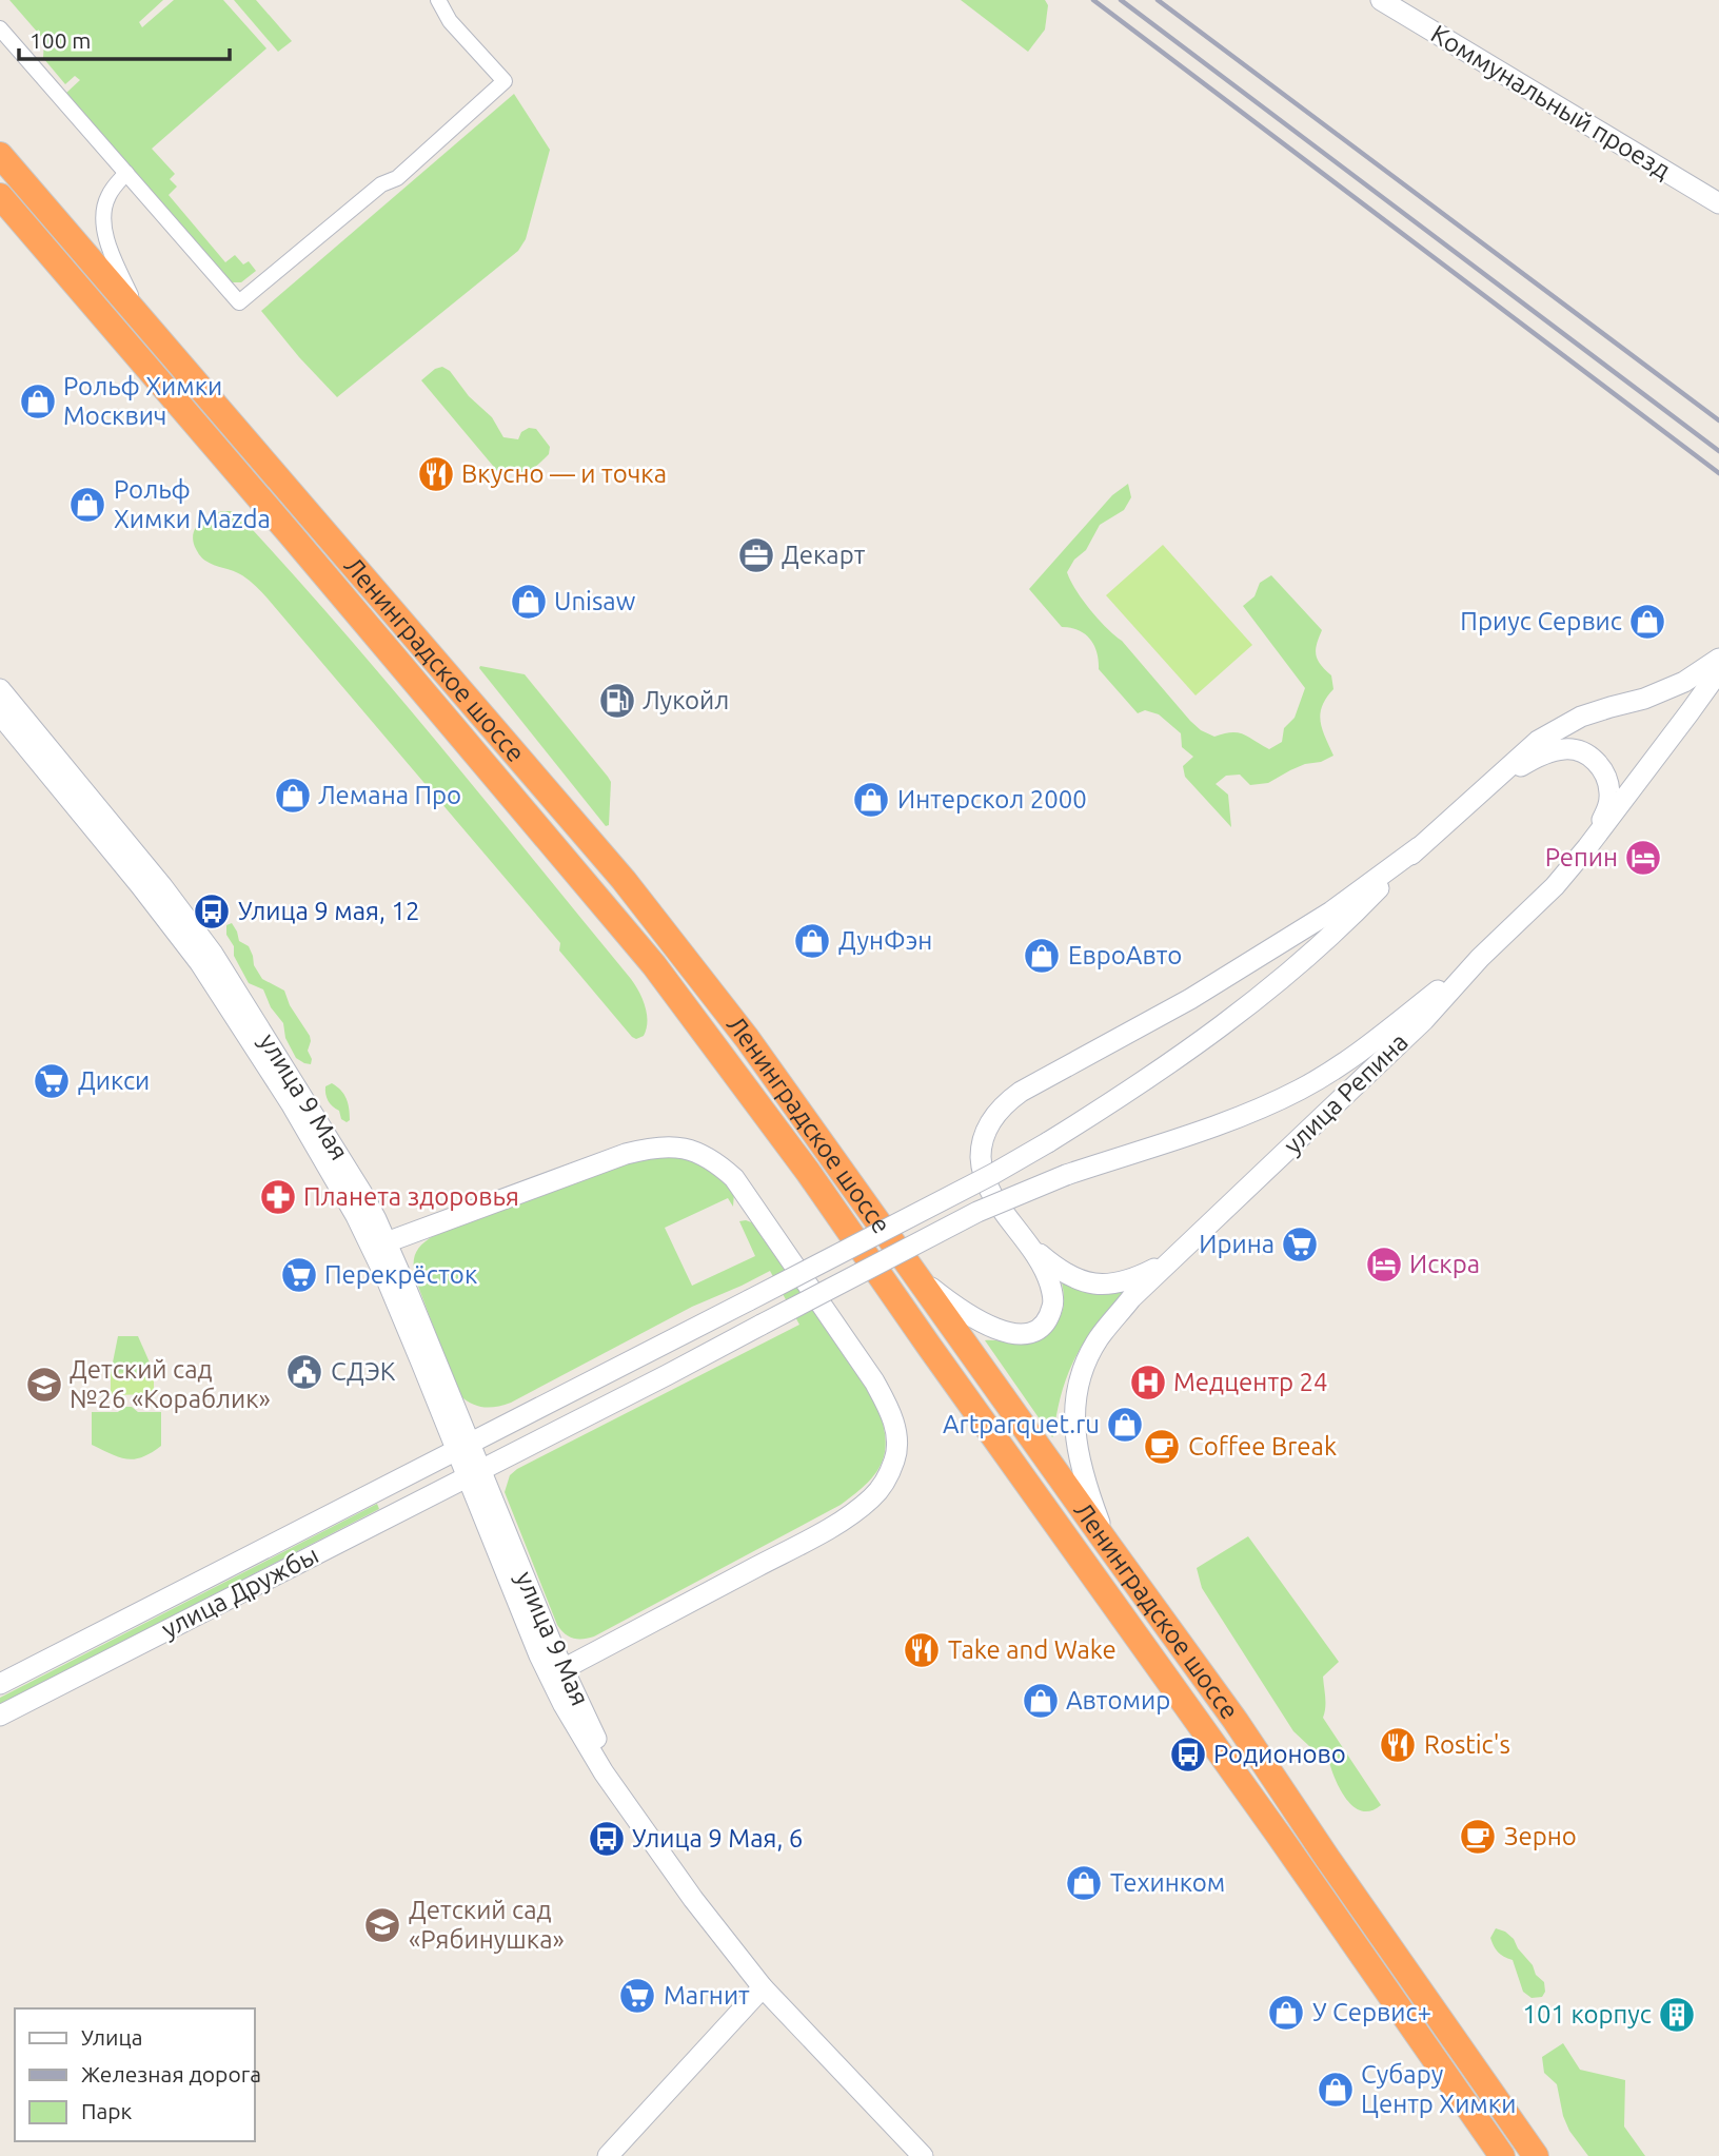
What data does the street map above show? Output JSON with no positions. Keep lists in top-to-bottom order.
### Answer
{
  "streets": {
    "highway": ["Ленинградское шоссе"],
    "street": [
      "Коммунальный проезд",
      "улица Репина",
      "улица 9 Мая",
      "улица Дружбы"
    ]
  },
  "crossings": [
    ["Ленинградское шоссе", "улица Репина"],
    ["улица Репина", "улица Дружбы"],
    ["улица 9 Мая", "улица Дружбы"]
  ],
  "places": {
    "shop": [
      "Рольф Химки Москвич",
      "Рольф Химки Mazda",
      "Unisaw",
      "Приус Сервис",
      "Лемана Про",
      "Интерскол 2000",
      "ДунФэн",
      "ЕвроАвто",
      "Artparquet.ru",
      "Автомир",
      "Техинком",
      "У Сервис+",
      "Субару Центр Химки"
    ],
    "restaurant": ["Вкусно — и точка", "Take and Wake", "Rostic's"],
    "office": ["Декарт"],
    "fuel station": ["Лукойл"],
    "hotel": ["Репин", "Искра"],
    "bus stop": ["Улица 9 мая, 12", "Родионово", "Улица 9 Мая, 6"],
    "supermarket": [
      "Дикси",
      "Ирина",
      "Перекрёсток",
      "Магнит"
    ],
    "pharmacy": ["Планета здоровья"],
    "public building": ["СДЭК"],
    "hospital": ["Медцентр 24"],
    "school or university": ["Детский сад №26 «Кораблик»", "Детский сад «Рябинушка»"],
    "cafe": ["Coffee Break", "Зерно"],
    "building": ["101 корпус"]
  },
  "legend": ["Улица", "Железная дорога", "Парк"],
  "scale_bar": "100 m"
}
